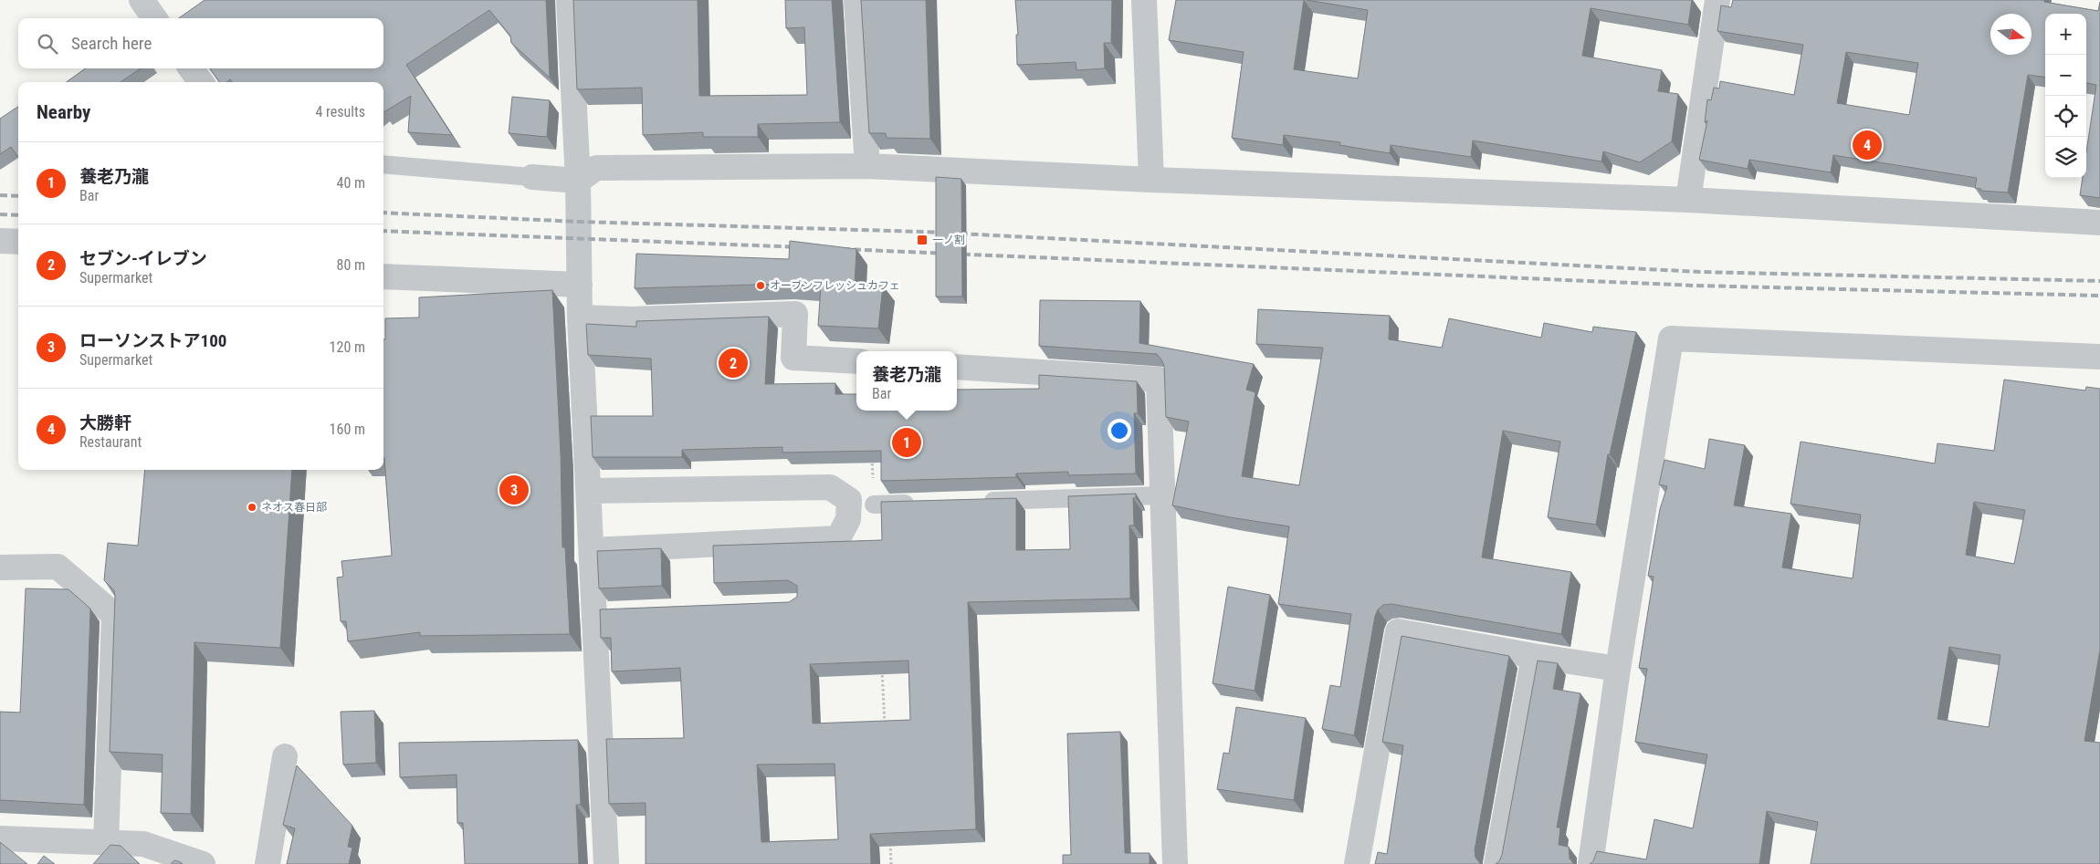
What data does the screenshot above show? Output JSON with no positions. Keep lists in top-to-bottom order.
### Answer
{
  "places": {
    "transit": ["一ノ割"],
    "other": ["オーブンフレッシュカフェ", "ネオス春日部"]
  },
  "north": "right",
  "page": {
    "map_buttons": ["+", "−"],
    "search": "Search here",
    "heading": ["Nearby", "4 results"],
    "pins": [
      "4",
      "2",
      "1",
      "3"
    ],
    "list": [
      {
        "mark": "1",
        "name": "養老乃瀧",
        "note": "Bar",
        "value": "40 m"
      },
      {
        "mark": "2",
        "name": "セブン-イレブン",
        "note": "Supermarket",
        "value": "80 m"
      },
      {
        "mark": "3",
        "name": "ローソンストア100",
        "note": "Supermarket",
        "value": "120 m"
      },
      {
        "mark": "4",
        "name": "大勝軒",
        "note": "Restaurant",
        "value": "160 m"
      }
    ],
    "popup": ["養老乃瀧", "Bar"]
  }
}
